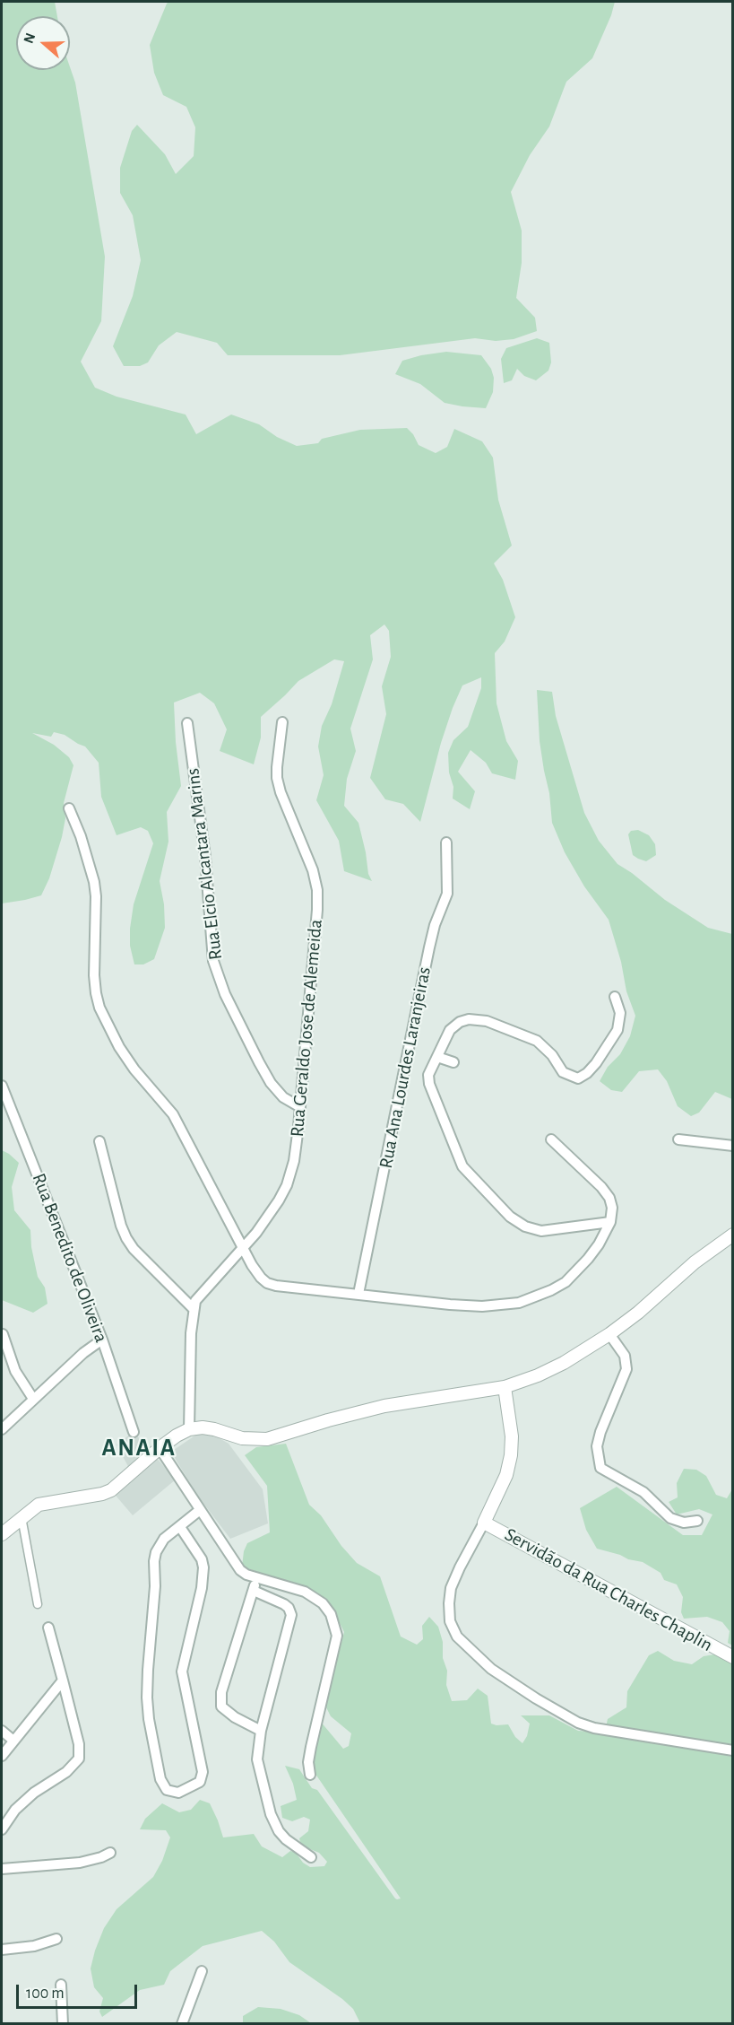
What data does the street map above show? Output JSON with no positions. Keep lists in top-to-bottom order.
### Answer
{
  "streets": {
    "street": [
      "Rua Elcio Alcantara Marins",
      "Rua Geraldo Jose de Alemeida",
      "Rua Ana Lourdes Laranjeiras",
      "Rua Benedito de Oliveira",
      "Servidão da Rua Charles Chaplin"
    ]
  },
  "crossings": [
    ["Rua Elcio Alcantara Marins", "Rua Geraldo Jose de Alemeida"]
  ],
  "districts": ["ANAIA"],
  "scale_bar": "100 m",
  "north": "left"
}
